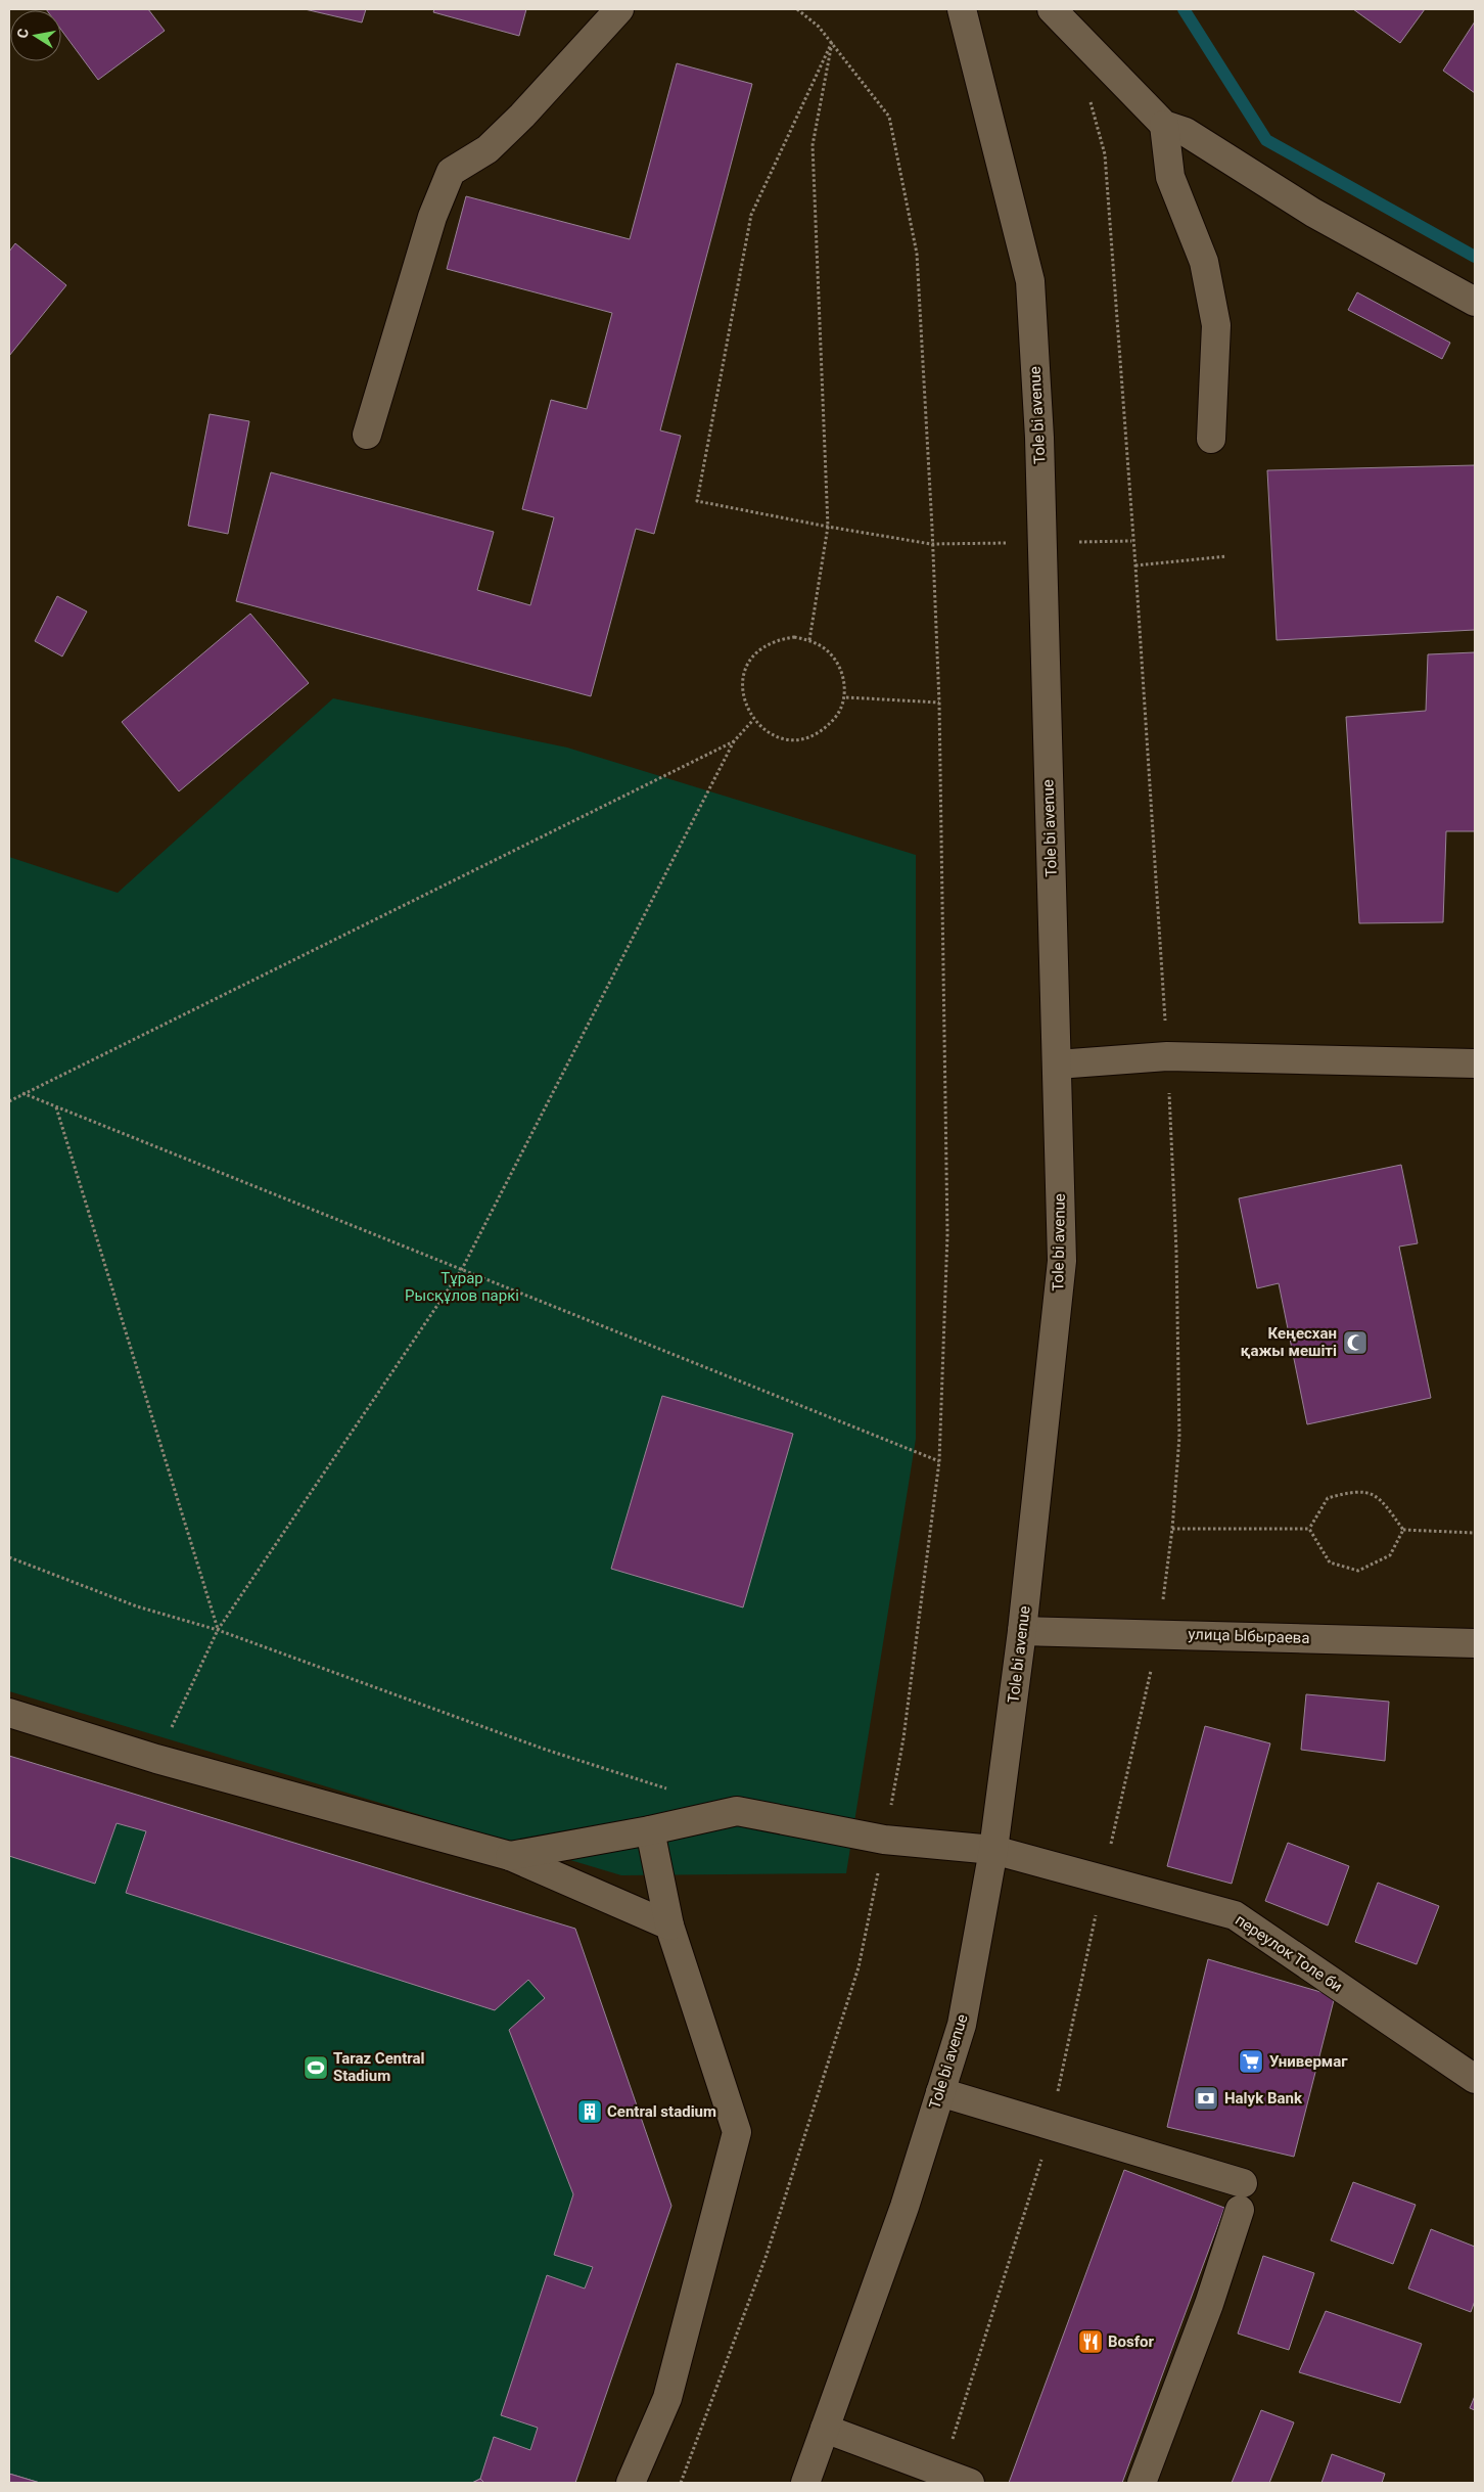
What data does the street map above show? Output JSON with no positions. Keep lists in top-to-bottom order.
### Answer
{
  "streets": {
    "street": ["Tole bi avenue", "улица Ыбыраева", "переулок Толе би"]
  },
  "crossings": [
    ["Tole bi avenue", "улица Ыбыраева"],
    ["Tole bi avenue", "переулок Толе би"]
  ],
  "parks": ["Тұрар Рысқұлов паркі"],
  "places": {
    "mosque": ["Кеңесхан қажы мешіті"],
    "supermarket": ["Универмаг"],
    "sports": ["Taraz Central Stadium"],
    "bank": ["Halyk Bank"],
    "building": ["Central stadium"],
    "restaurant": ["Bosfor"]
  },
  "north": "left"
}
